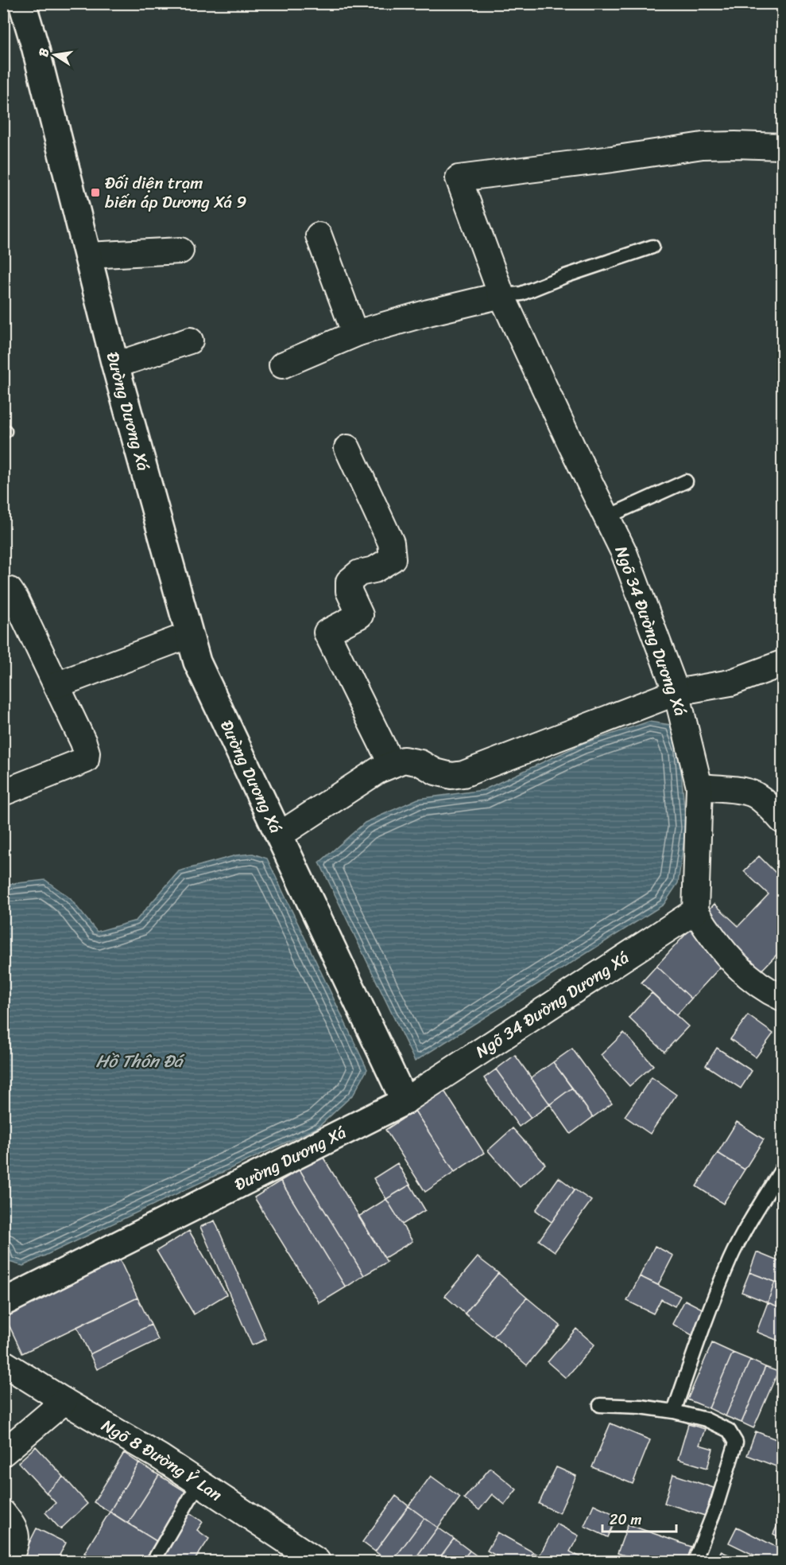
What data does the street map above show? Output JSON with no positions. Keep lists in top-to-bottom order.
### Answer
{
  "streets": {
    "street": ["Đường Dương Xá", "Ngõ 34 Đường Dương Xá", "Ngõ 8 Đường Ỷ Lan"]
  },
  "crossings": [
    ["Đường Dương Xá", "Ngõ 34 Đường Dương Xá"]
  ],
  "water": ["Hồ Thôn Đá"],
  "places": {
    "transit": ["Đối diện trạm biến áp Dương Xá 9"]
  },
  "scale_bar": "20 m",
  "north": "left"
}
